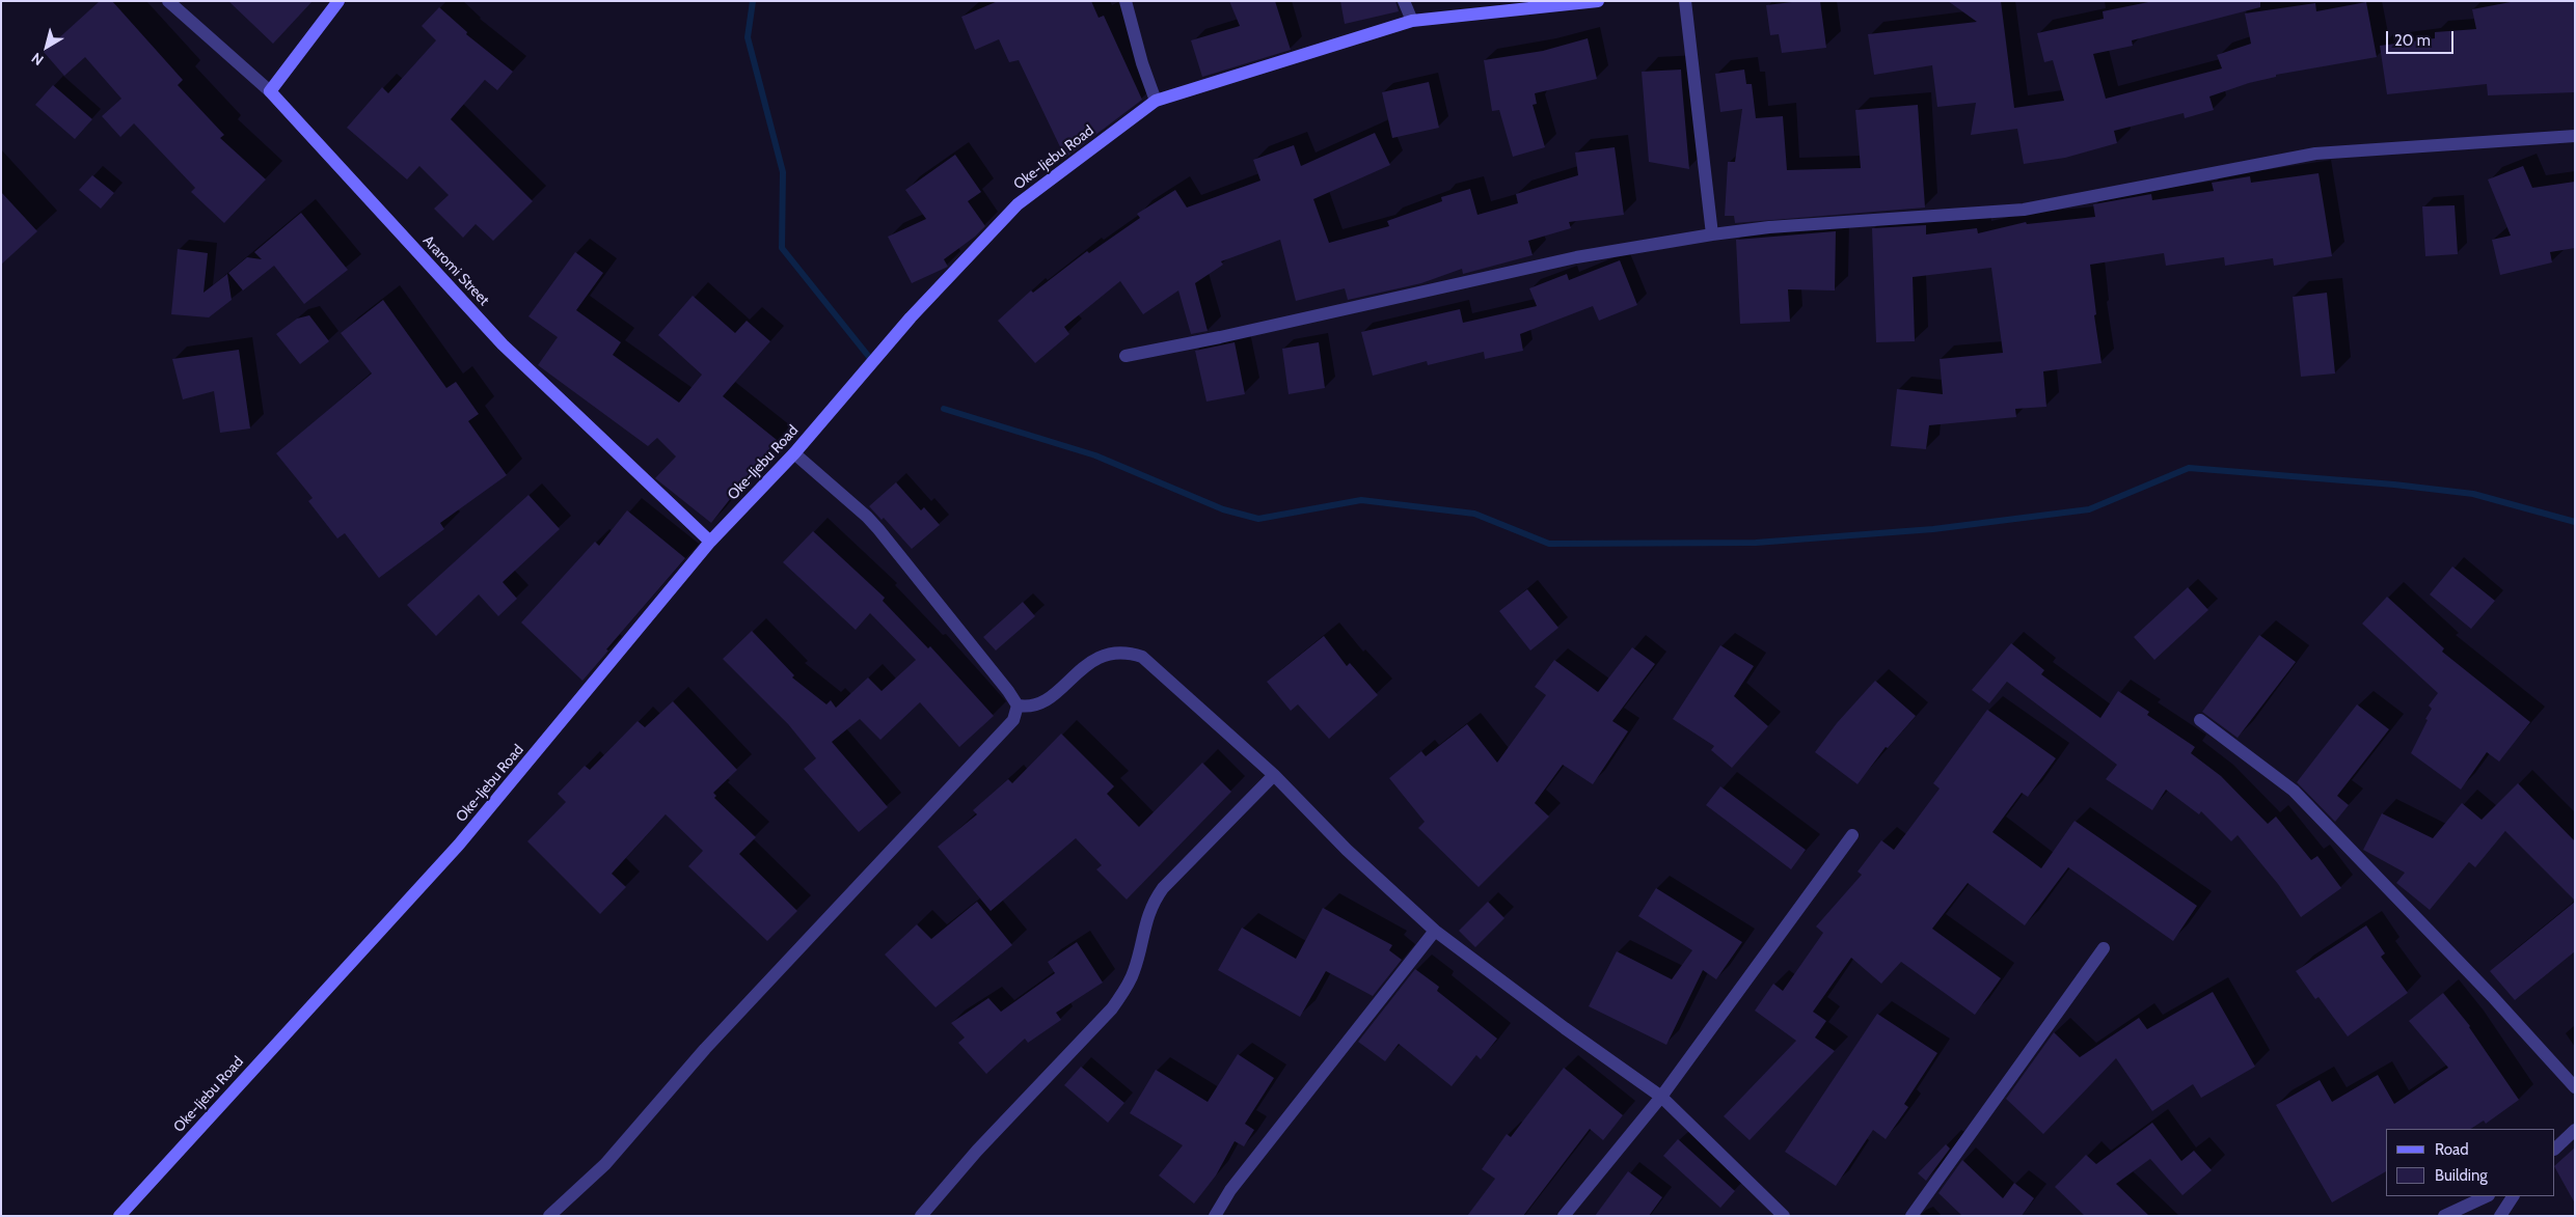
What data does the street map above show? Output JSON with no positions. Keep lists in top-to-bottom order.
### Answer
{
  "streets": {
    "main road": ["Oke-Ijebu Road", "Araromi Street"]
  },
  "crossings": [
    ["Oke-Ijebu Road", "Araromi Street"]
  ],
  "legend": ["Road", "Building"],
  "scale_bar": "20 m",
  "north": "bottom left"
}
